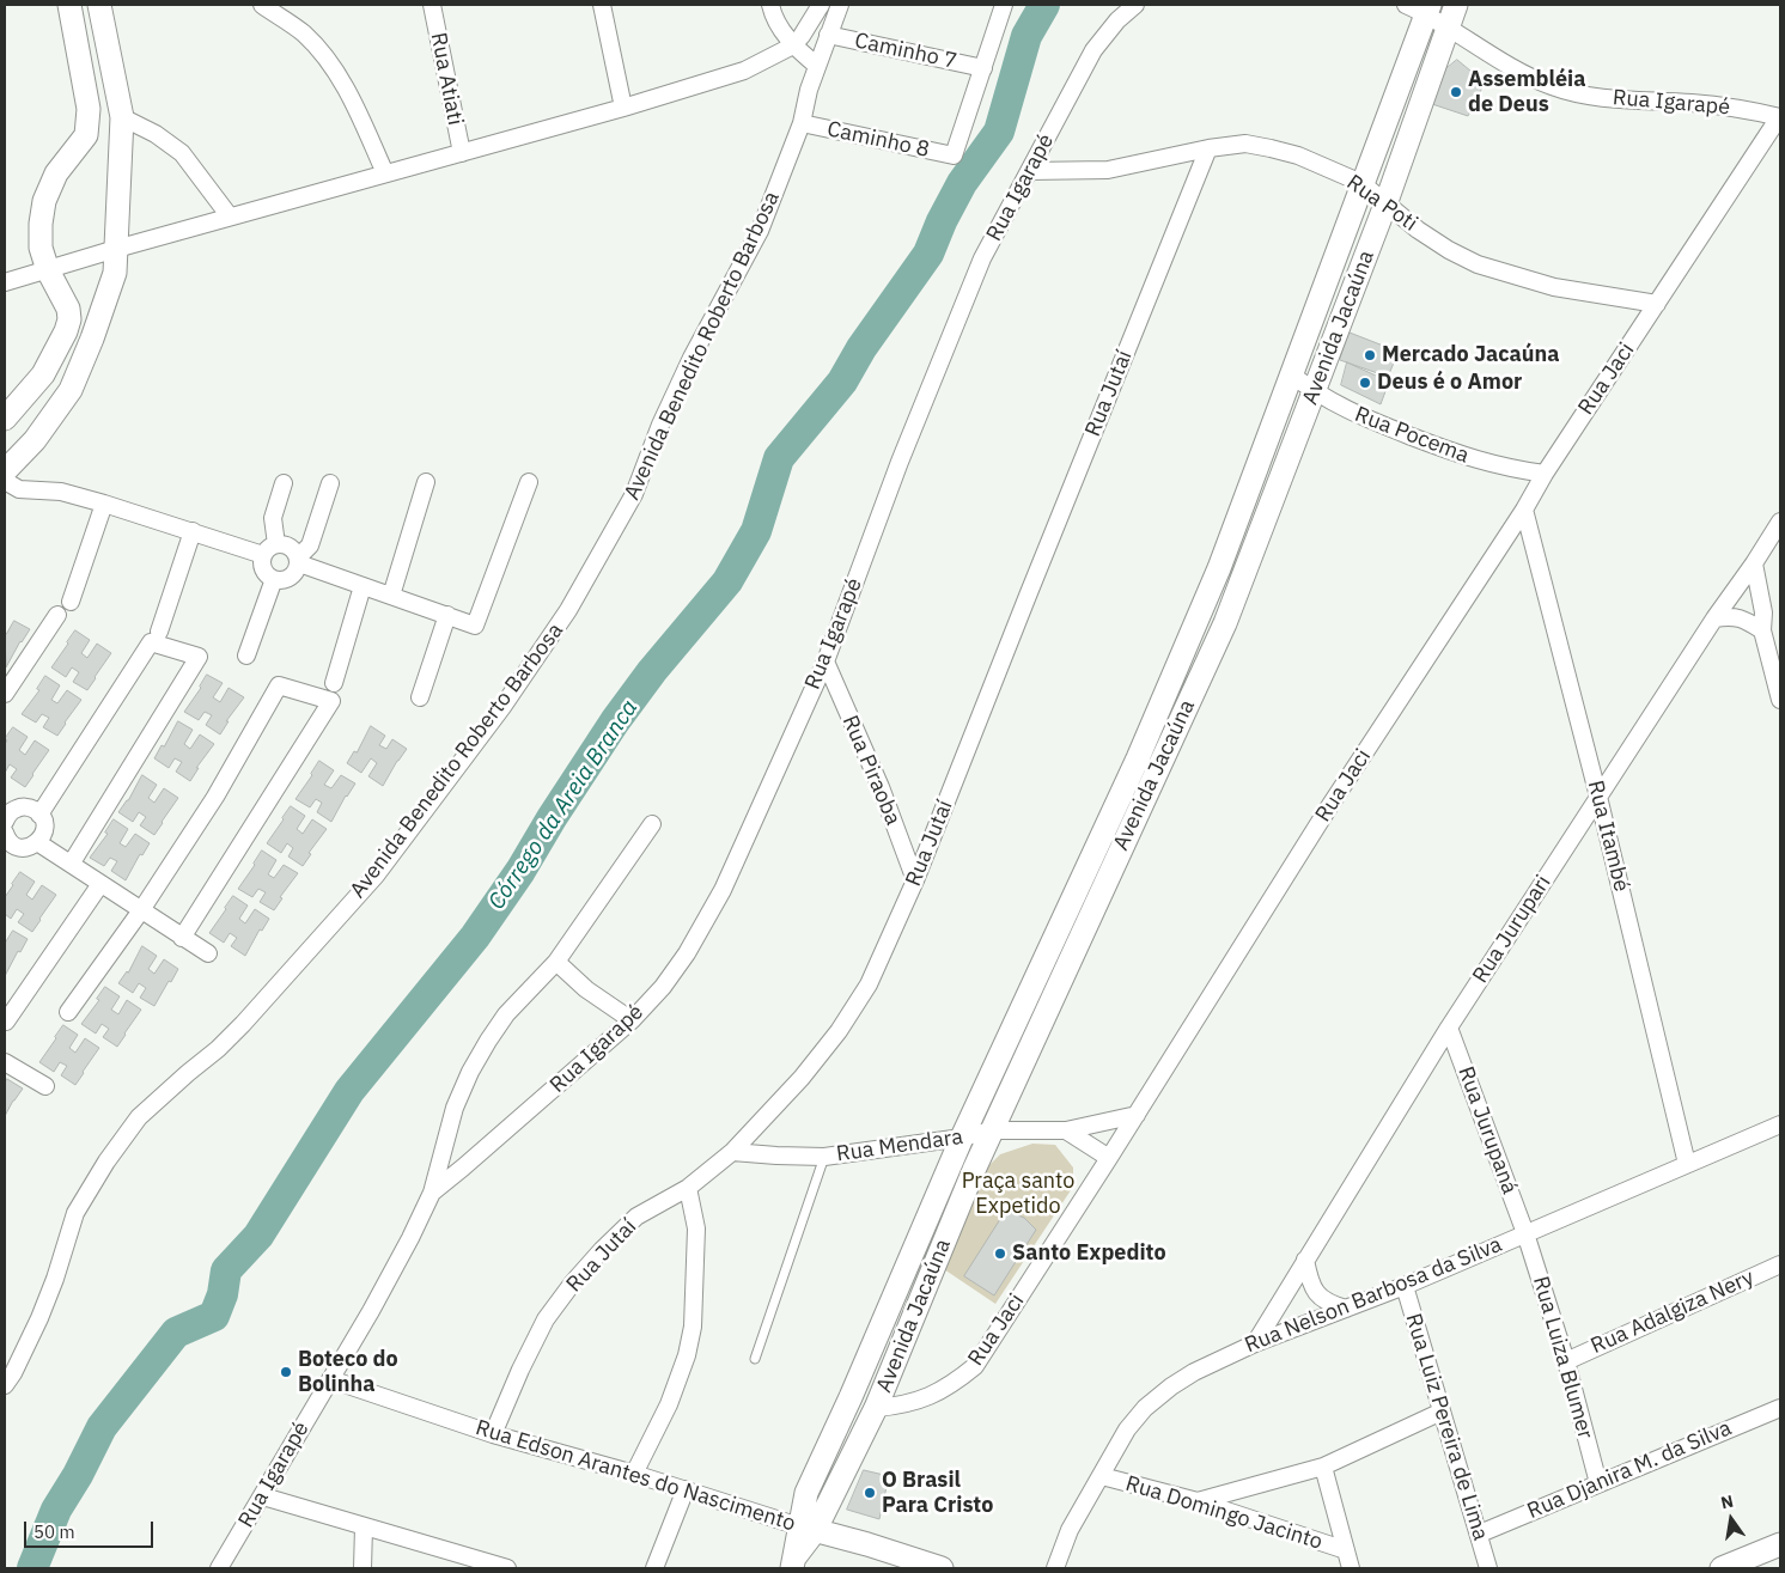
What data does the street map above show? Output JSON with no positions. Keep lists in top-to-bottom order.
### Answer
{
  "streets": {
    "street": [
      "Caminho 7",
      "Rua Atiati",
      "Rua Igarapé",
      "Caminho 8",
      "Rua Poti",
      "Avenida Jacaúna",
      "Avenida Benedito Roberto Barbosa",
      "Rua Jaci",
      "Rua Jutaí",
      "Rua Pocema",
      "Rua Piraoba",
      "Rua Itambé",
      "Rua Jurupari",
      "Rua Jurupaná",
      "Rua Mendara",
      "Rua Nelson Barbosa da Silva",
      "Rua Adalgiza Nery",
      "Rua Luiza Blumer",
      "Rua Luiz Pereira de Lima",
      "Rua Djanira M. da Silva",
      "Rua Edson Arantes do Nascimento",
      "Rua Domingo Jacinto"
    ]
  },
  "crossings": [
    ["Caminho 7", "Caminho 8"],
    ["Caminho 7", "Avenida Benedito Roberto Barbosa"],
    ["Rua Igarapé", "Rua Poti"],
    ["Rua Igarapé", "Avenida Jacaúna"],
    ["Rua Igarapé", "Rua Jaci"],
    ["Rua Igarapé", "Rua Piraoba"],
    ["Rua Igarapé", "Rua Edson Arantes do Nascimento"],
    ["Caminho 8", "Avenida Benedito Roberto Barbosa"],
    ["Rua Poti", "Avenida Jacaúna"],
    ["Rua Poti", "Rua Jaci"],
    ["Rua Poti", "Rua Jutaí"],
    ["Avenida Jacaúna", "Rua Jaci"],
    ["Avenida Jacaúna", "Rua Pocema"],
    ["Avenida Jacaúna", "Rua Mendara"],
    ["Avenida Jacaúna", "Rua Edson Arantes do Nascimento"],
    ["Rua Jaci", "Rua Pocema"],
    ["Rua Jaci", "Rua Itambé"],
    ["Rua Jaci", "Rua Mendara"],
    ["Rua Jutaí", "Rua Piraoba"],
    ["Rua Jutaí", "Rua Mendara"],
    ["Rua Jutaí", "Rua Edson Arantes do Nascimento"],
    ["Rua Itambé", "Rua Jurupari"],
    ["Rua Itambé", "Rua Nelson Barbosa da Silva"],
    ["Rua Jurupari", "Rua Jurupaná"],
    ["Rua Jurupari", "Rua Nelson Barbosa da Silva"],
    ["Rua Jurupaná", "Rua Nelson Barbosa da Silva"],
    ["Rua Jurupaná", "Rua Luiza Blumer"],
    ["Rua Nelson Barbosa da Silva", "Rua Luiza Blumer"],
    ["Rua Nelson Barbosa da Silva", "Rua Luiz Pereira de Lima"],
    ["Rua Nelson Barbosa da Silva", "Rua Domingo Jacinto"],
    ["Rua Adalgiza Nery", "Rua Luiza Blumer"],
    ["Rua Luiza Blumer", "Rua Djanira M. da Silva"],
    ["Rua Luiz Pereira de Lima", "Rua Djanira M. da Silva"]
  ],
  "water": ["Córrego da Areia Branca"],
  "parks": ["Praça santo Expetido"],
  "places": [
    "Assembléia de Deus",
    "Mercado Jacaúna",
    "Deus é o Amor",
    "Santo Expedito",
    "Boteco do Bolinha",
    "O Brasil Para Cristo"
  ],
  "scale_bar": "50 m",
  "north": "top"
}
